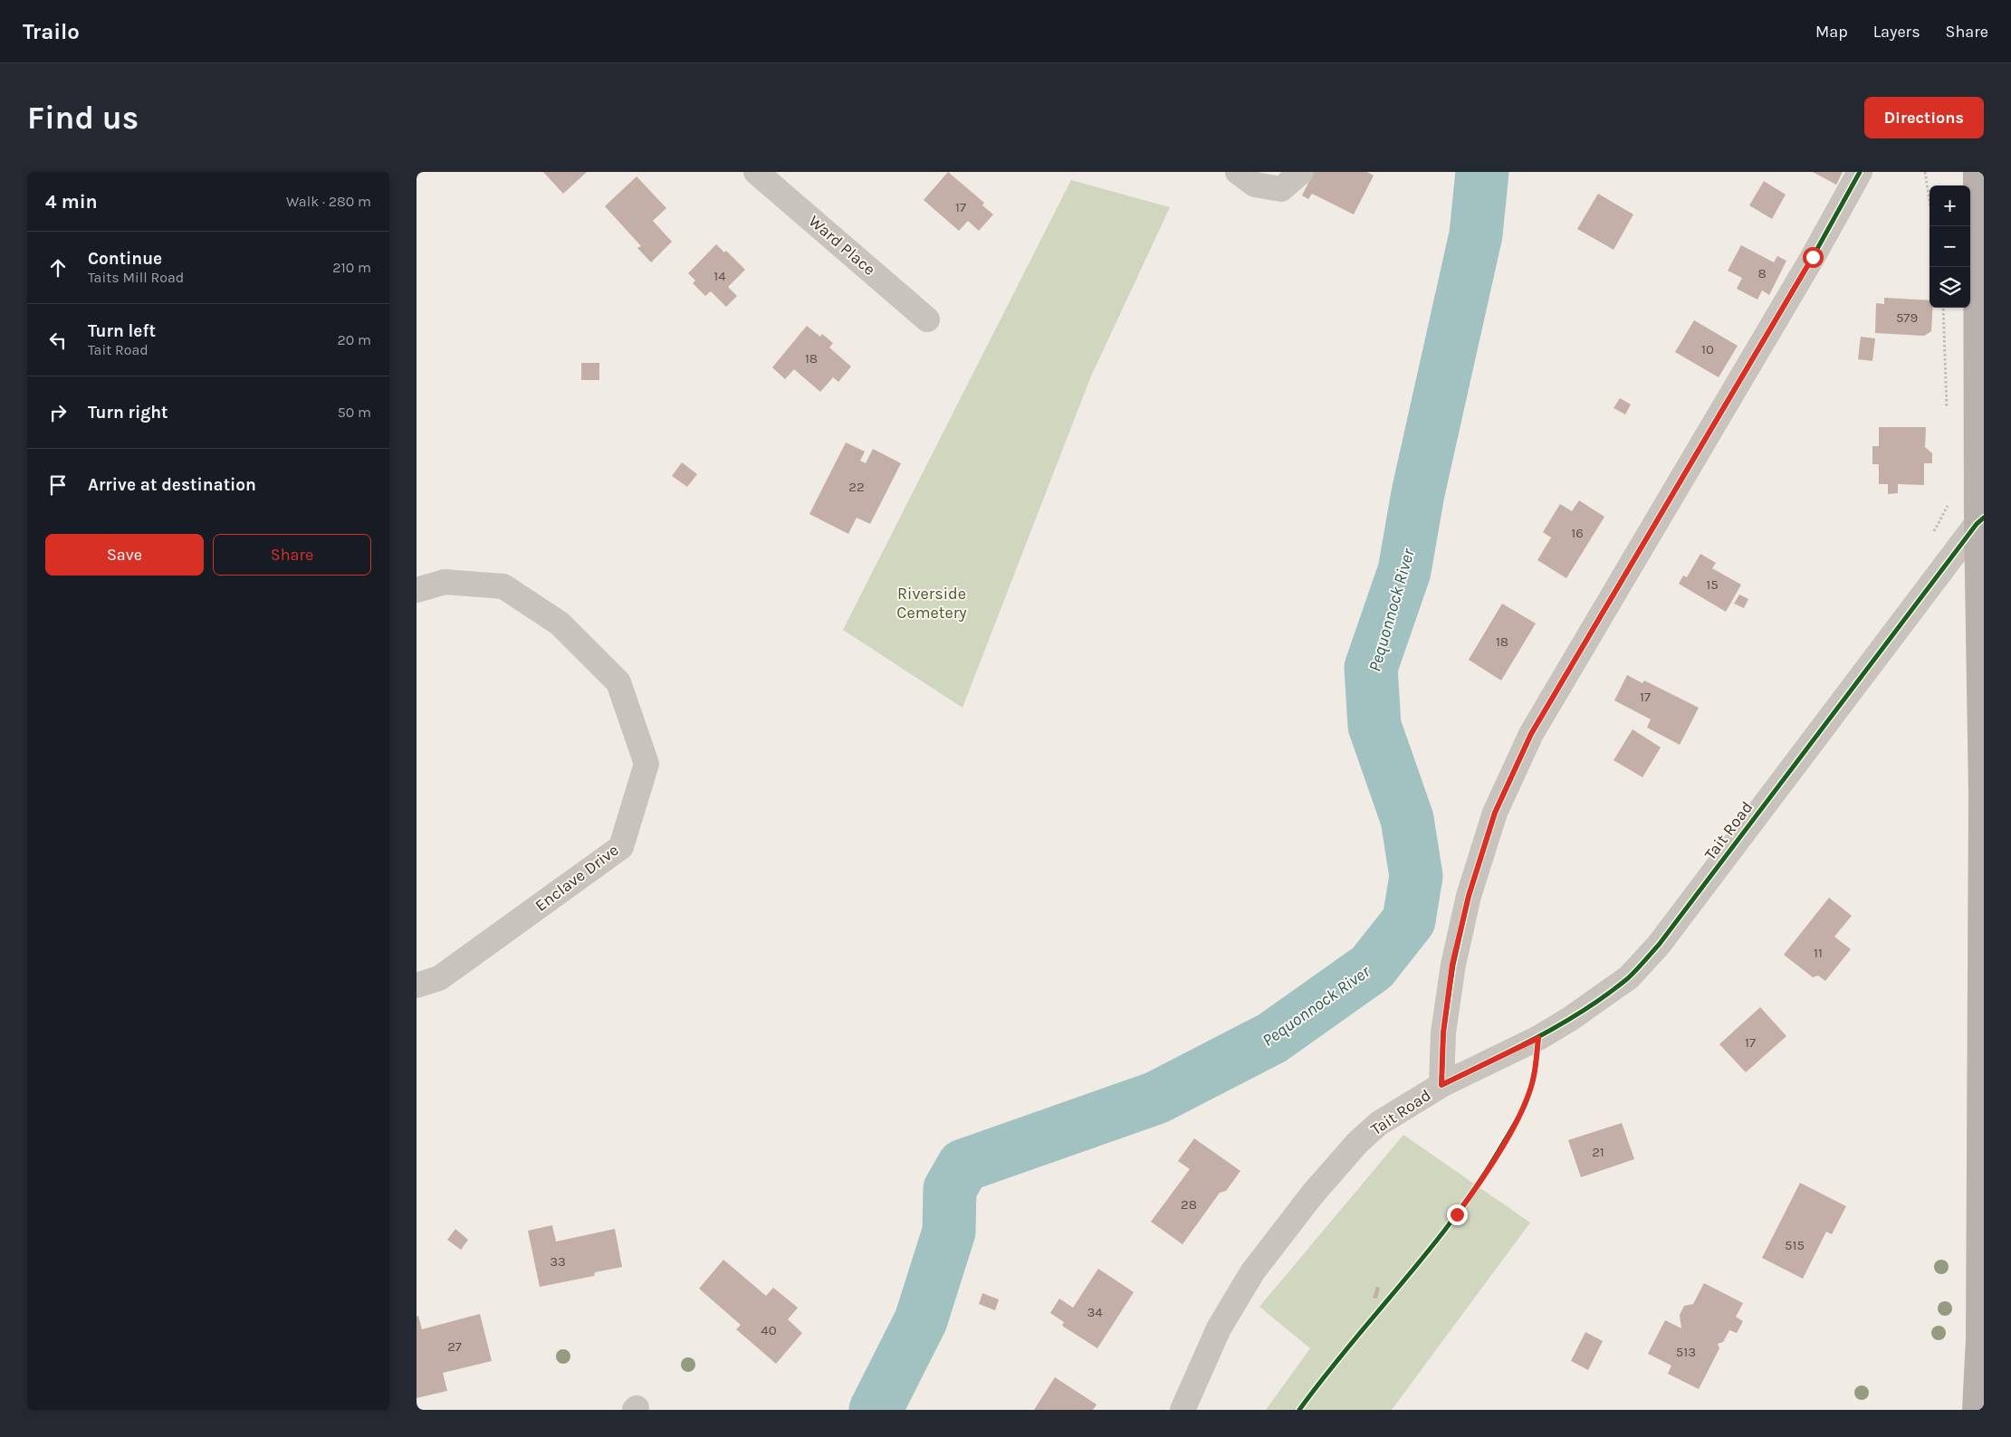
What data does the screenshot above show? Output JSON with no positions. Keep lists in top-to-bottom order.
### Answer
{
  "streets": {
    "street": ["Ward Place", "Tait Road", "Enclave Drive"]
  },
  "water": ["Pequonnock River"],
  "parks": ["Riverside Cemetery"],
  "house_numbers": [
    "17",
    "8",
    "14",
    "579",
    "10",
    "18",
    "22",
    "16",
    "15",
    "18",
    "17",
    "11",
    "17",
    "21",
    "28",
    "515",
    "33",
    "34",
    "40",
    "27",
    "513"
  ],
  "page": {
    "header": "Trailo",
    "nav": ["Map", "Layers", "Share"],
    "buttons": [
      "Directions",
      ["Save", "Share"]
    ],
    "title": "Find us",
    "heading": ["4 min", "Walk · 280 m"],
    "map_buttons": ["+", "−"],
    "list": [
      ["Continue", "Taits Mill Road", "210 m"],
      ["Turn left", "Tait Road", "20 m"],
      ["Turn right", "50 m"],
      "Arrive at destination"
    ]
  }
}
